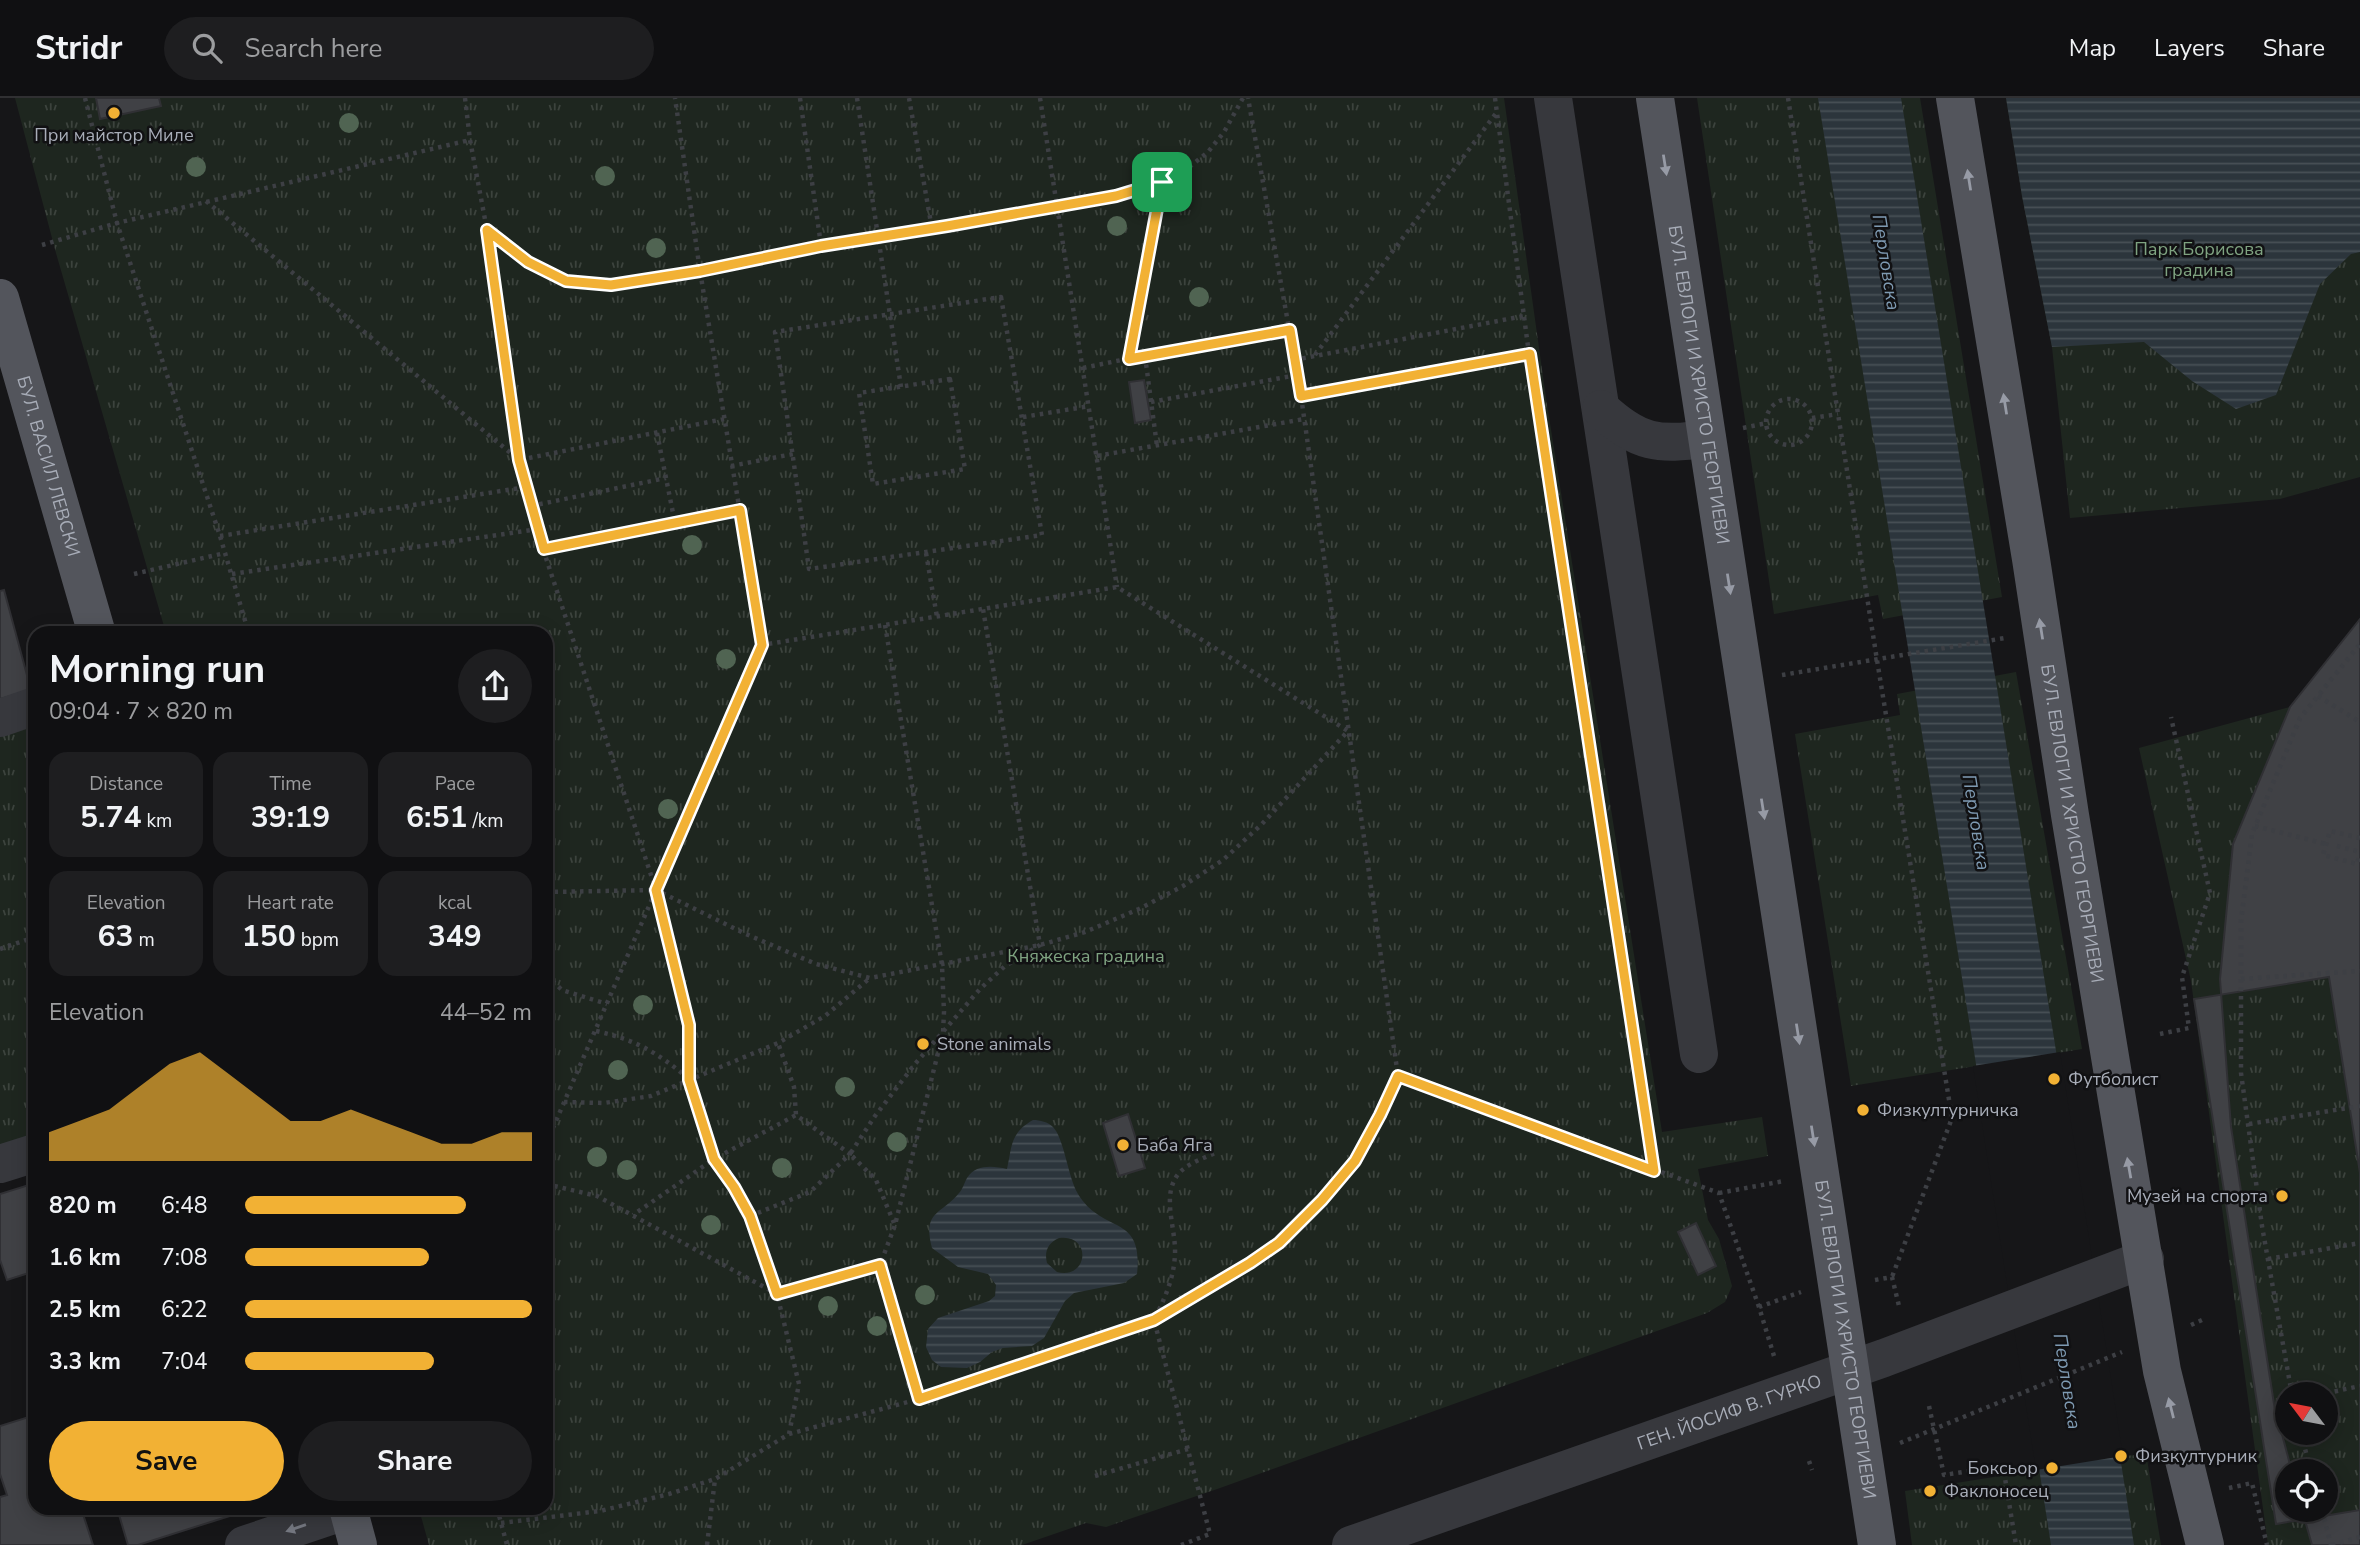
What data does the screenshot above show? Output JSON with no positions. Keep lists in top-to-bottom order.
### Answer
{
  "streets": {
    "main road": ["БУЛ. ЕВЛОГИ И ХРИСТО ГЕОРГИЕВИ", "БУЛ. ВАСИЛ ЛЕВСКИ"],
    "street": ["ГЕН. ЙОСИФ В. ГУРКО"]
  },
  "crossings": [
    ["БУЛ. ЕВЛОГИ И ХРИСТО ГЕОРГИЕВИ", "ГЕН. ЙОСИФ В. ГУРКО"]
  ],
  "water": ["Перловска"],
  "parks": ["Парк Борисова градина", "Княжеска градина"],
  "places": [
    "При майстор Миле",
    "Stone animals",
    "Футболист",
    "Физкултурничка",
    "Баба Яга",
    "Музей на спорта",
    "Физкултурник",
    "Боксьор",
    "Факлоносец"
  ],
  "north": "top left",
  "page": {
    "header": "Stridr",
    "search": "Search here",
    "nav": ["Map", "Layers", "Share"],
    "heading": ["Morning run", "09:04 · 7 × 820 m"],
    "stats": [
      ["Distance", "5.74 km"],
      ["Time", "39:19"],
      ["Pace", "6:51 /km"],
      ["Elevation", "63 m"],
      ["Heart rate", "150 bpm"],
      ["kcal", "349"]
    ],
    "chart": ["Elevation", "44–52 m"],
    "list": [
      {
        "name": "820 m",
        "note": "6:48"
      },
      {
        "name": "1.6 km",
        "note": "7:08"
      },
      {
        "name": "2.5 km",
        "note": "6:22"
      },
      {
        "name": "3.3 km",
        "note": "7:04"
      }
    ],
    "buttons": ["Save", "Share"]
  }
}
